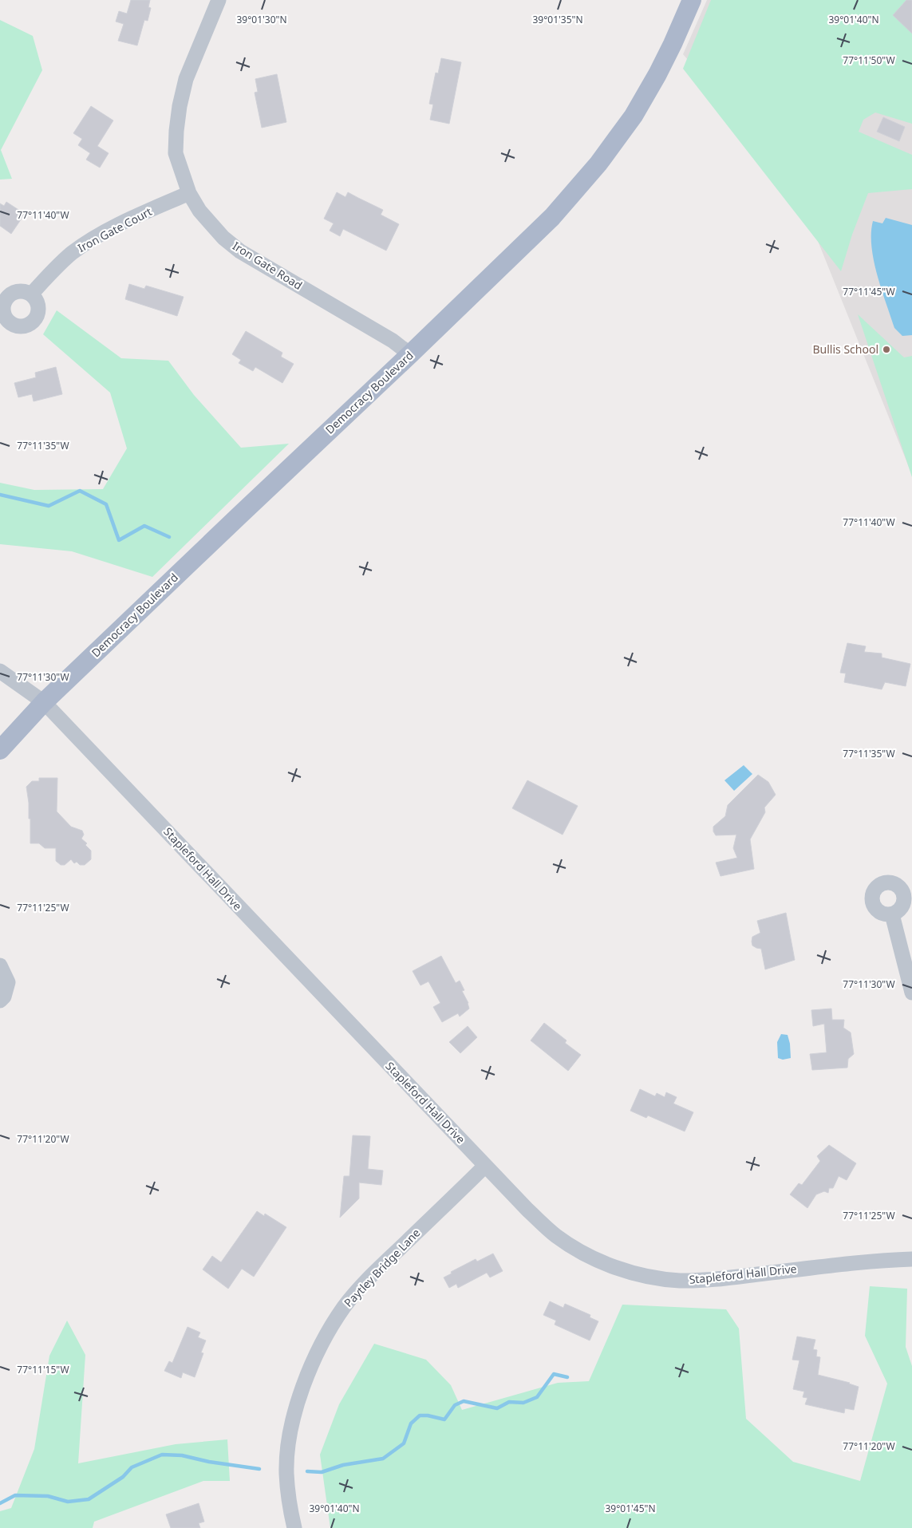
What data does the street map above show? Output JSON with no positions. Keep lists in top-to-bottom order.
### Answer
{
  "streets": {
    "main road": ["Democracy Boulevard"],
    "street": [
      "Iron Gate Court",
      "Iron Gate Road",
      "Stapleford Hall Drive",
      "Paytley Bridge Lane"
    ]
  },
  "crossings": [
    ["Iron Gate Court", "Iron Gate Road"],
    ["Iron Gate Road", "Democracy Boulevard"],
    ["Democracy Boulevard", "Stapleford Hall Drive"],
    ["Stapleford Hall Drive", "Paytley Bridge Lane"]
  ],
  "places": ["Bullis School"],
  "coordinates": [
    "39°01'30\"N",
    "39°01'35\"N",
    "39°01'40\"N",
    "77°11'50\"W",
    "77°11'40\"W",
    "77°11'45\"W",
    "77°11'35\"W",
    "77°11'30\"W",
    "77°11'25\"W",
    "77°11'20\"W",
    "77°11'15\"W",
    "39°01'45\"N"
  ]
}
